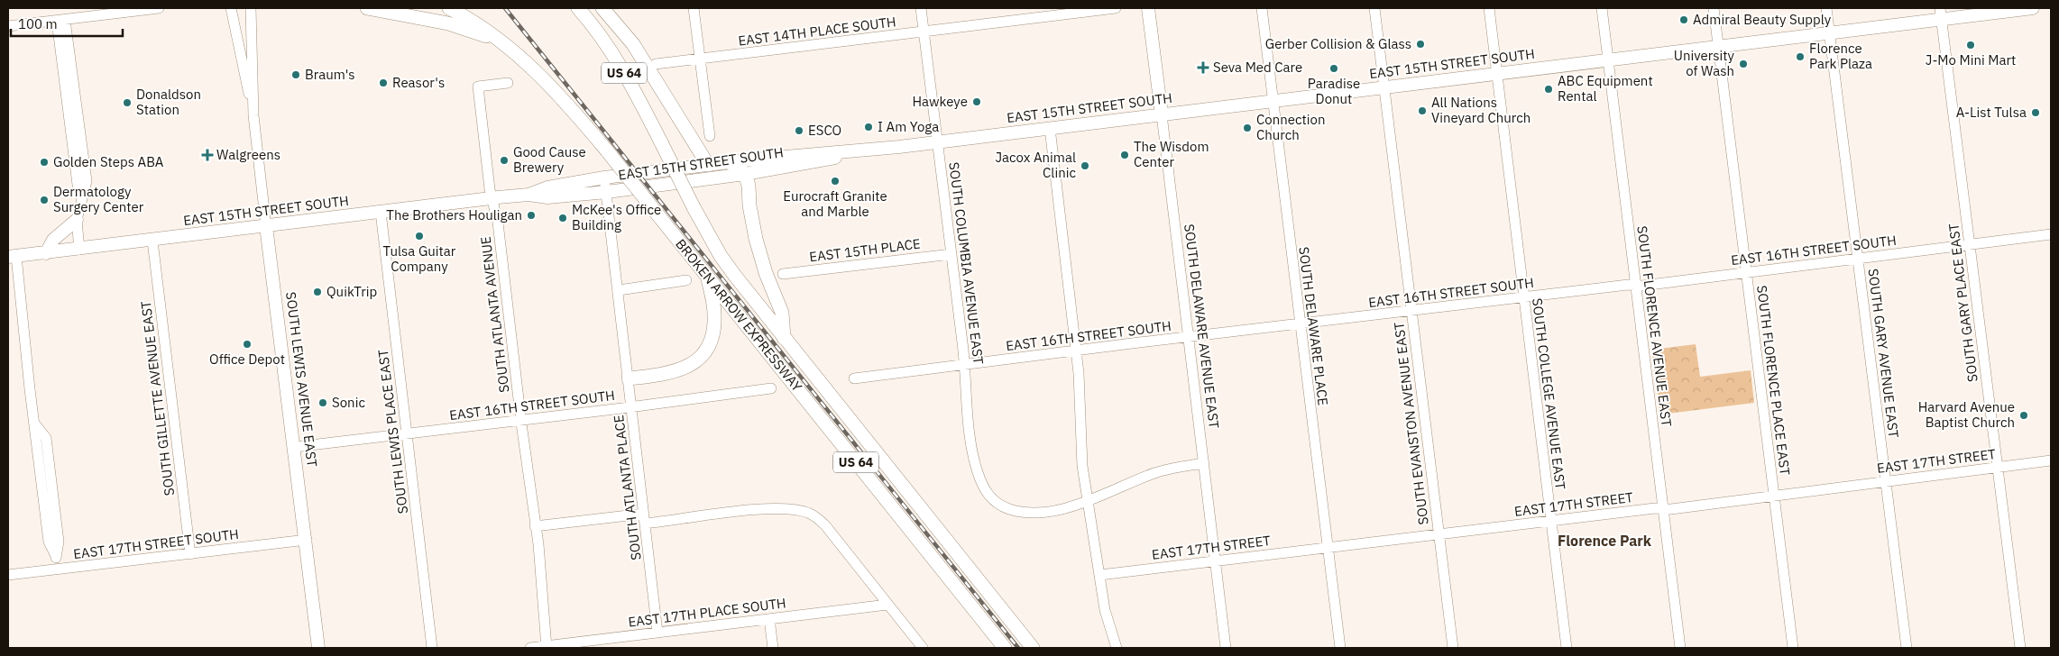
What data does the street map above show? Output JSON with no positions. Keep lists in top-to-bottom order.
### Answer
{
  "streets": {
    "highway": ["US 64", "BROKEN ARROW EXPRESSWAY"],
    "main road": ["EAST 15TH STREET SOUTH", "SOUTH DELAWARE AVENUE EAST", "SOUTH LEWIS AVENUE EAST"],
    "street": [
      "EAST 14TH PLACE SOUTH",
      "EAST 15TH PLACE",
      "EAST 16TH STREET SOUTH",
      "SOUTH COLUMBIA AVENUE EAST",
      "SOUTH GARY PLACE EAST",
      "SOUTH ATLANTA AVENUE",
      "SOUTH DELAWARE PLACE",
      "SOUTH FLORENCE AVENUE EAST",
      "SOUTH GARY AVENUE EAST",
      "SOUTH FLORENCE PLACE EAST",
      "SOUTH COLLEGE AVENUE EAST",
      "SOUTH GILLETTE AVENUE EAST",
      "SOUTH EVANSTON AVENUE EAST",
      "SOUTH LEWIS PLACE EAST",
      "EAST 17TH STREET",
      "SOUTH ATLANTA PLACE",
      "EAST 17TH STREET SOUTH",
      "EAST 17TH PLACE SOUTH"
    ]
  },
  "crossings": [
    ["EAST 14TH PLACE SOUTH", "SOUTH COLUMBIA AVENUE EAST"],
    ["EAST 15TH STREET SOUTH", "SOUTH COLUMBIA AVENUE EAST"],
    ["EAST 15TH STREET SOUTH", "SOUTH GARY PLACE EAST"],
    ["EAST 15TH STREET SOUTH", "SOUTH ATLANTA AVENUE"],
    ["EAST 15TH STREET SOUTH", "SOUTH DELAWARE AVENUE EAST"],
    ["EAST 15TH STREET SOUTH", "SOUTH DELAWARE PLACE"],
    ["EAST 15TH STREET SOUTH", "SOUTH FLORENCE AVENUE EAST"],
    ["EAST 15TH STREET SOUTH", "SOUTH GARY AVENUE EAST"],
    ["EAST 15TH STREET SOUTH", "SOUTH LEWIS AVENUE EAST"],
    ["EAST 15TH STREET SOUTH", "SOUTH FLORENCE PLACE EAST"],
    ["EAST 15TH STREET SOUTH", "SOUTH COLLEGE AVENUE EAST"],
    ["EAST 15TH STREET SOUTH", "SOUTH GILLETTE AVENUE EAST"],
    ["EAST 15TH STREET SOUTH", "SOUTH EVANSTON AVENUE EAST"],
    ["EAST 15TH STREET SOUTH", "SOUTH LEWIS PLACE EAST"],
    ["EAST 15TH STREET SOUTH", "SOUTH ATLANTA PLACE"],
    ["EAST 15TH PLACE", "SOUTH COLUMBIA AVENUE EAST"],
    ["EAST 16TH STREET SOUTH", "SOUTH COLUMBIA AVENUE EAST"],
    ["EAST 16TH STREET SOUTH", "SOUTH GARY PLACE EAST"],
    ["EAST 16TH STREET SOUTH", "SOUTH ATLANTA AVENUE"],
    ["EAST 16TH STREET SOUTH", "SOUTH DELAWARE AVENUE EAST"],
    ["EAST 16TH STREET SOUTH", "SOUTH DELAWARE PLACE"],
    ["EAST 16TH STREET SOUTH", "SOUTH FLORENCE AVENUE EAST"],
    ["EAST 16TH STREET SOUTH", "SOUTH GARY AVENUE EAST"],
    ["EAST 16TH STREET SOUTH", "SOUTH LEWIS AVENUE EAST"],
    ["EAST 16TH STREET SOUTH", "SOUTH FLORENCE PLACE EAST"],
    ["EAST 16TH STREET SOUTH", "SOUTH COLLEGE AVENUE EAST"],
    ["EAST 16TH STREET SOUTH", "SOUTH EVANSTON AVENUE EAST"],
    ["EAST 16TH STREET SOUTH", "SOUTH LEWIS PLACE EAST"],
    ["EAST 16TH STREET SOUTH", "SOUTH ATLANTA PLACE"],
    ["SOUTH GARY PLACE EAST", "EAST 17TH STREET"],
    ["SOUTH ATLANTA AVENUE", "EAST 17TH PLACE SOUTH"],
    ["SOUTH DELAWARE AVENUE EAST", "EAST 17TH STREET"],
    ["SOUTH DELAWARE PLACE", "EAST 17TH STREET"],
    ["SOUTH FLORENCE AVENUE EAST", "EAST 17TH STREET"],
    ["SOUTH GARY AVENUE EAST", "EAST 17TH STREET"],
    ["SOUTH LEWIS AVENUE EAST", "EAST 17TH STREET SOUTH"],
    ["SOUTH FLORENCE PLACE EAST", "EAST 17TH STREET"],
    ["SOUTH COLLEGE AVENUE EAST", "EAST 17TH STREET"],
    ["SOUTH GILLETTE AVENUE EAST", "EAST 17TH STREET SOUTH"],
    ["SOUTH EVANSTON AVENUE EAST", "EAST 17TH STREET"],
    ["SOUTH ATLANTA PLACE", "EAST 17TH PLACE SOUTH"]
  ],
  "districts": ["Florence Park"],
  "places": {
    "other": [
      "Admiral Beauty Supply",
      "Gerber Collision & Glass",
      "J-Mo Mini Mart",
      "Florence Park Plaza",
      "University of Wash",
      "Paradise Donut",
      "Braum's",
      "Reasor's",
      "ABC Equipment Rental",
      "Hawkeye",
      "Donaldson Station",
      "All Nations Vineyard Church",
      "A-List Tulsa",
      "I Am Yoga",
      "Connection Church",
      "ESCO",
      "The Wisdom Center",
      "Good Cause Brewery",
      "Golden Steps ABA",
      "Jacox Animal Clinic",
      "Eurocraft Granite and Marble",
      "Dermatology Surgery Center",
      "The Brothers Houligan",
      "McKee's Office Building",
      "Tulsa Guitar Company",
      "QuikTrip",
      "Office Depot",
      "Sonic",
      "Harvard Avenue Baptist Church"
    ],
    "health": ["Seva Med Care", "Walgreens"]
  },
  "scale_bar": "100 m"
}
